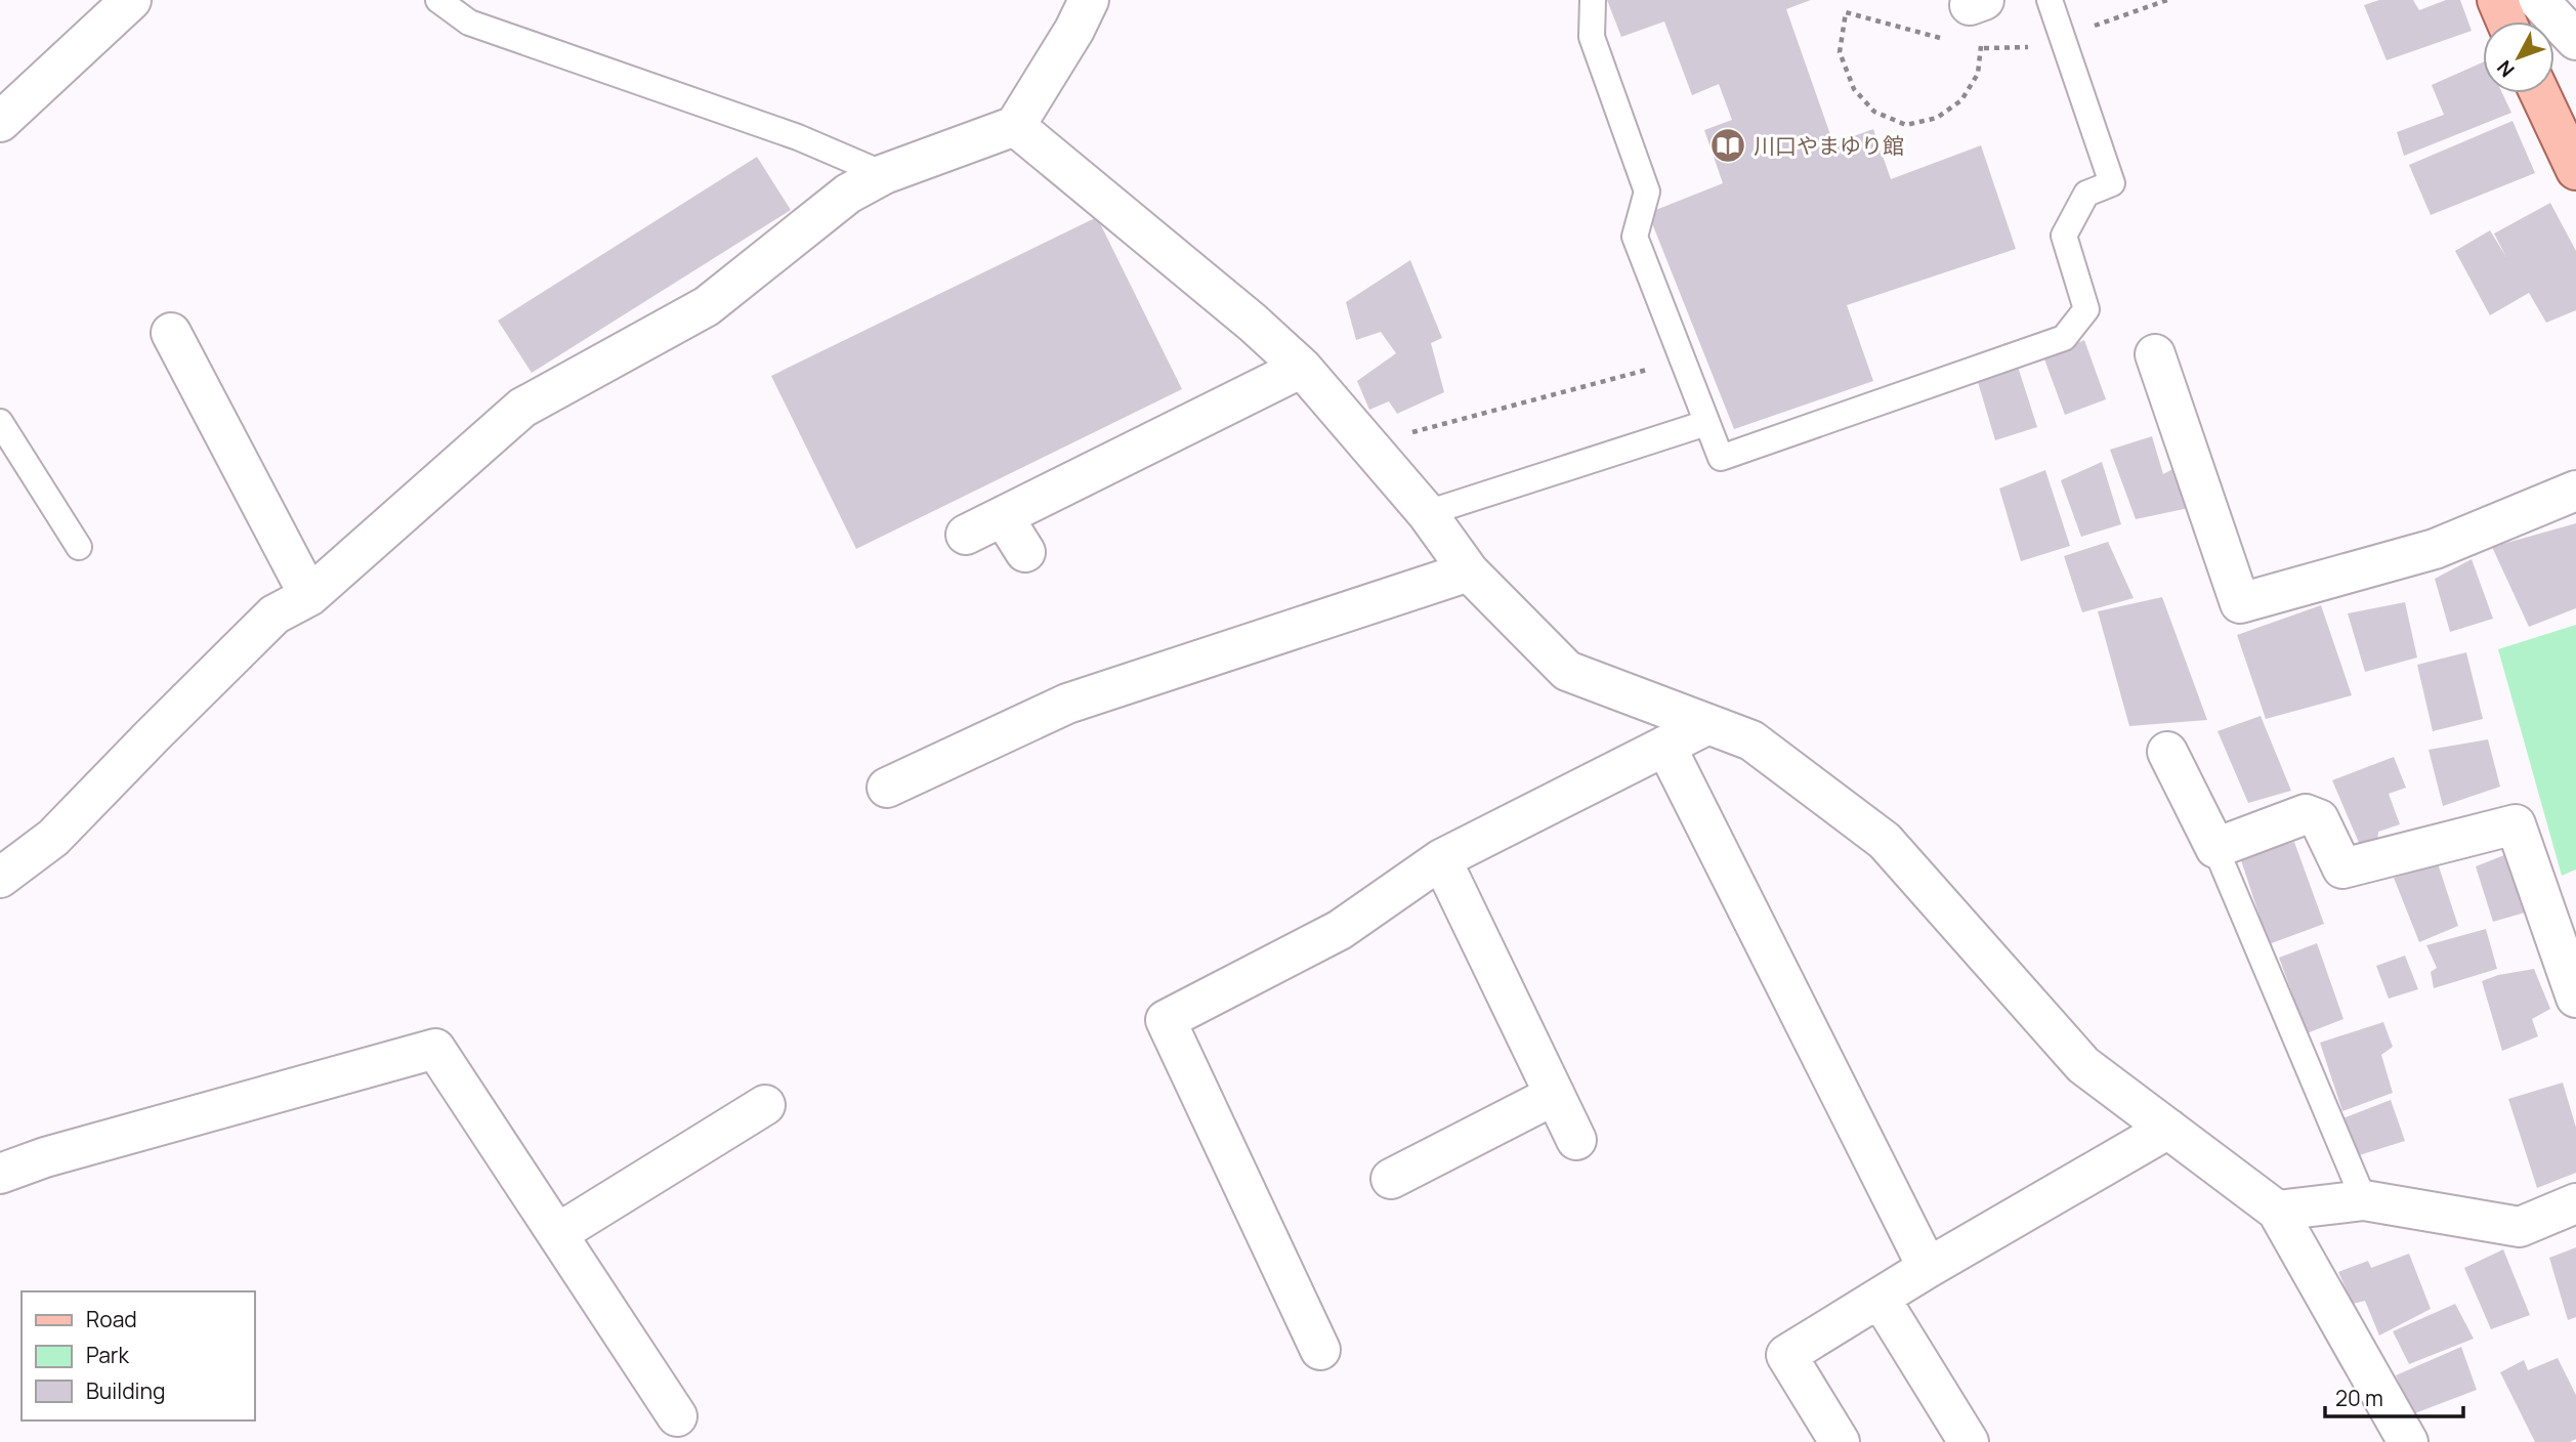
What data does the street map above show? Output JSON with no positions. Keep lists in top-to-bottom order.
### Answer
{
  "places": {
    "library": ["川口やまゆり館"]
  },
  "legend": ["Road", "Park", "Building"],
  "scale_bar": "20 m",
  "north": "bottom left"
}
